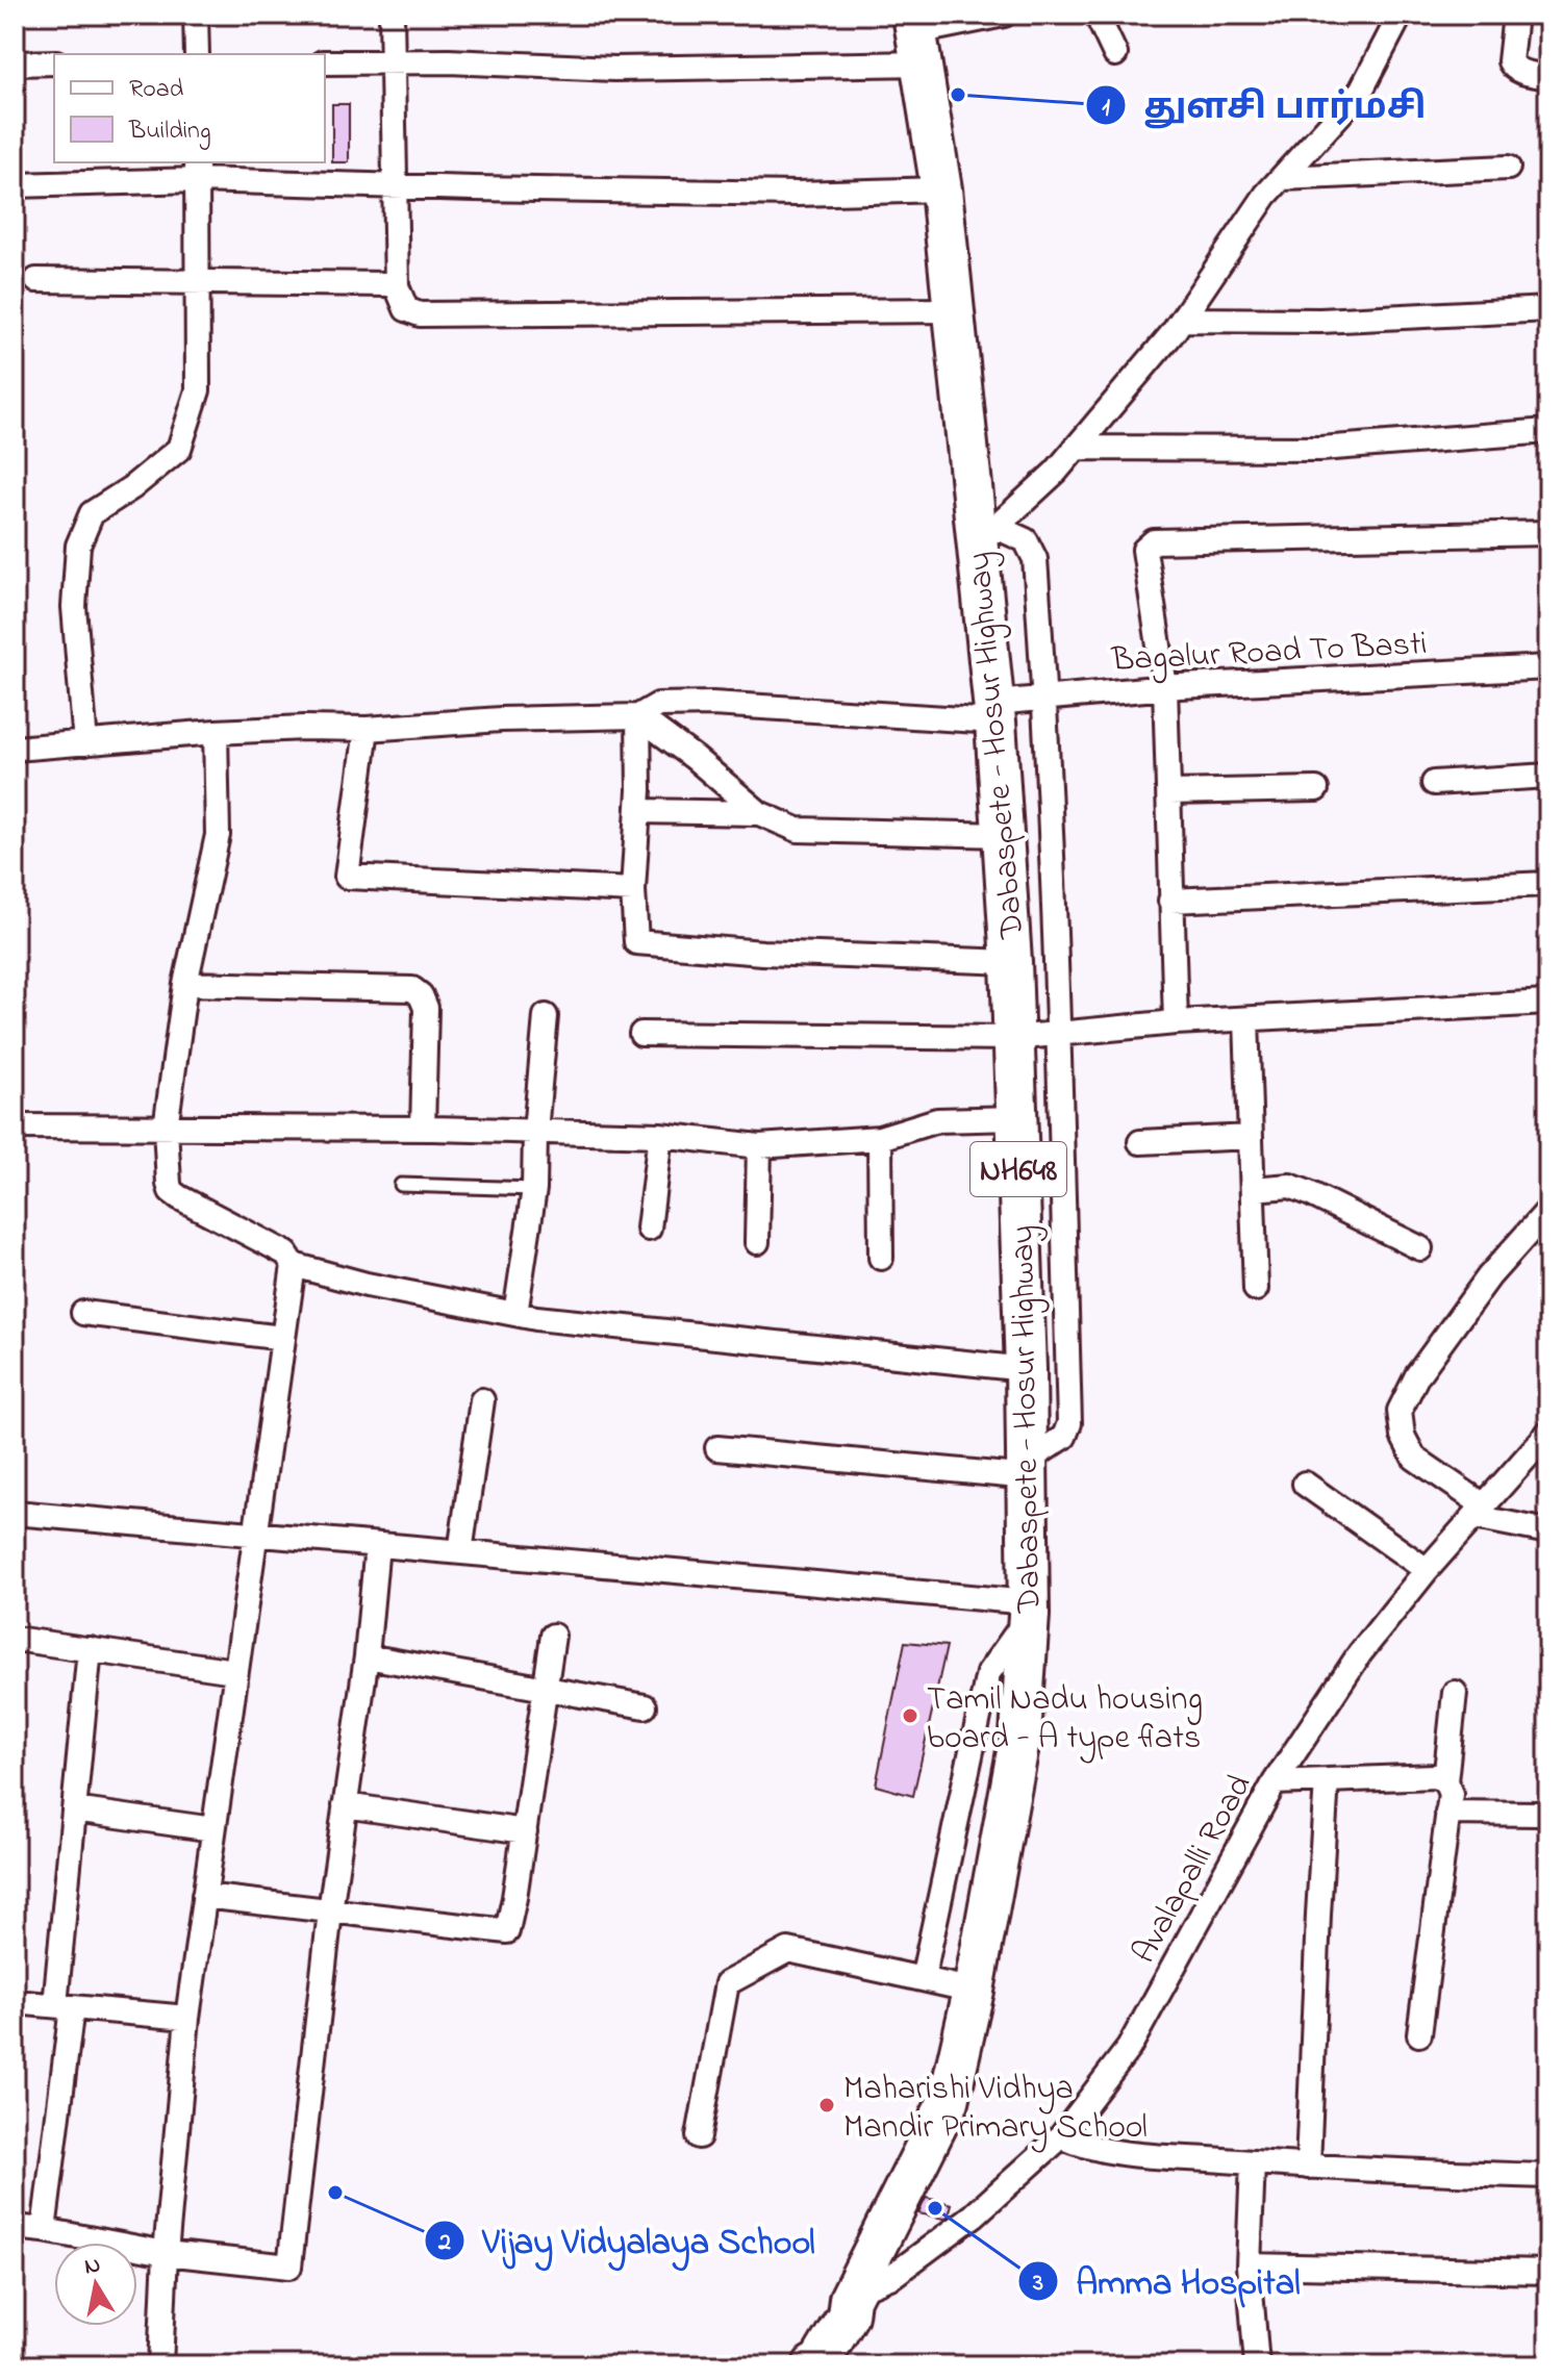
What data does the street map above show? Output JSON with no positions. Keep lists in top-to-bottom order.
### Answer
{
  "streets": {
    "highway": ["Dabaspete - Hosur Highway", "NH648"],
    "street": ["Bagalur Road To Basti", "Avalapalli Road"]
  },
  "crossings": [
    ["Bagalur Road To Basti", "Dabaspete - Hosur Highway"],
    ["Dabaspete - Hosur Highway", "NH648"],
    ["Dabaspete - Hosur Highway", "Avalapalli Road"],
    ["NH648", "Avalapalli Road"]
  ],
  "places": [
    "துளசி பார்மசி",
    "Tamil Nadu housing board - A type flats",
    "Maharishi Vidhya Mandir Primary School",
    "Vijay Vidyalaya School",
    "Amma Hospital"
  ],
  "legend": ["Road", "Building"],
  "north": "top"
}
